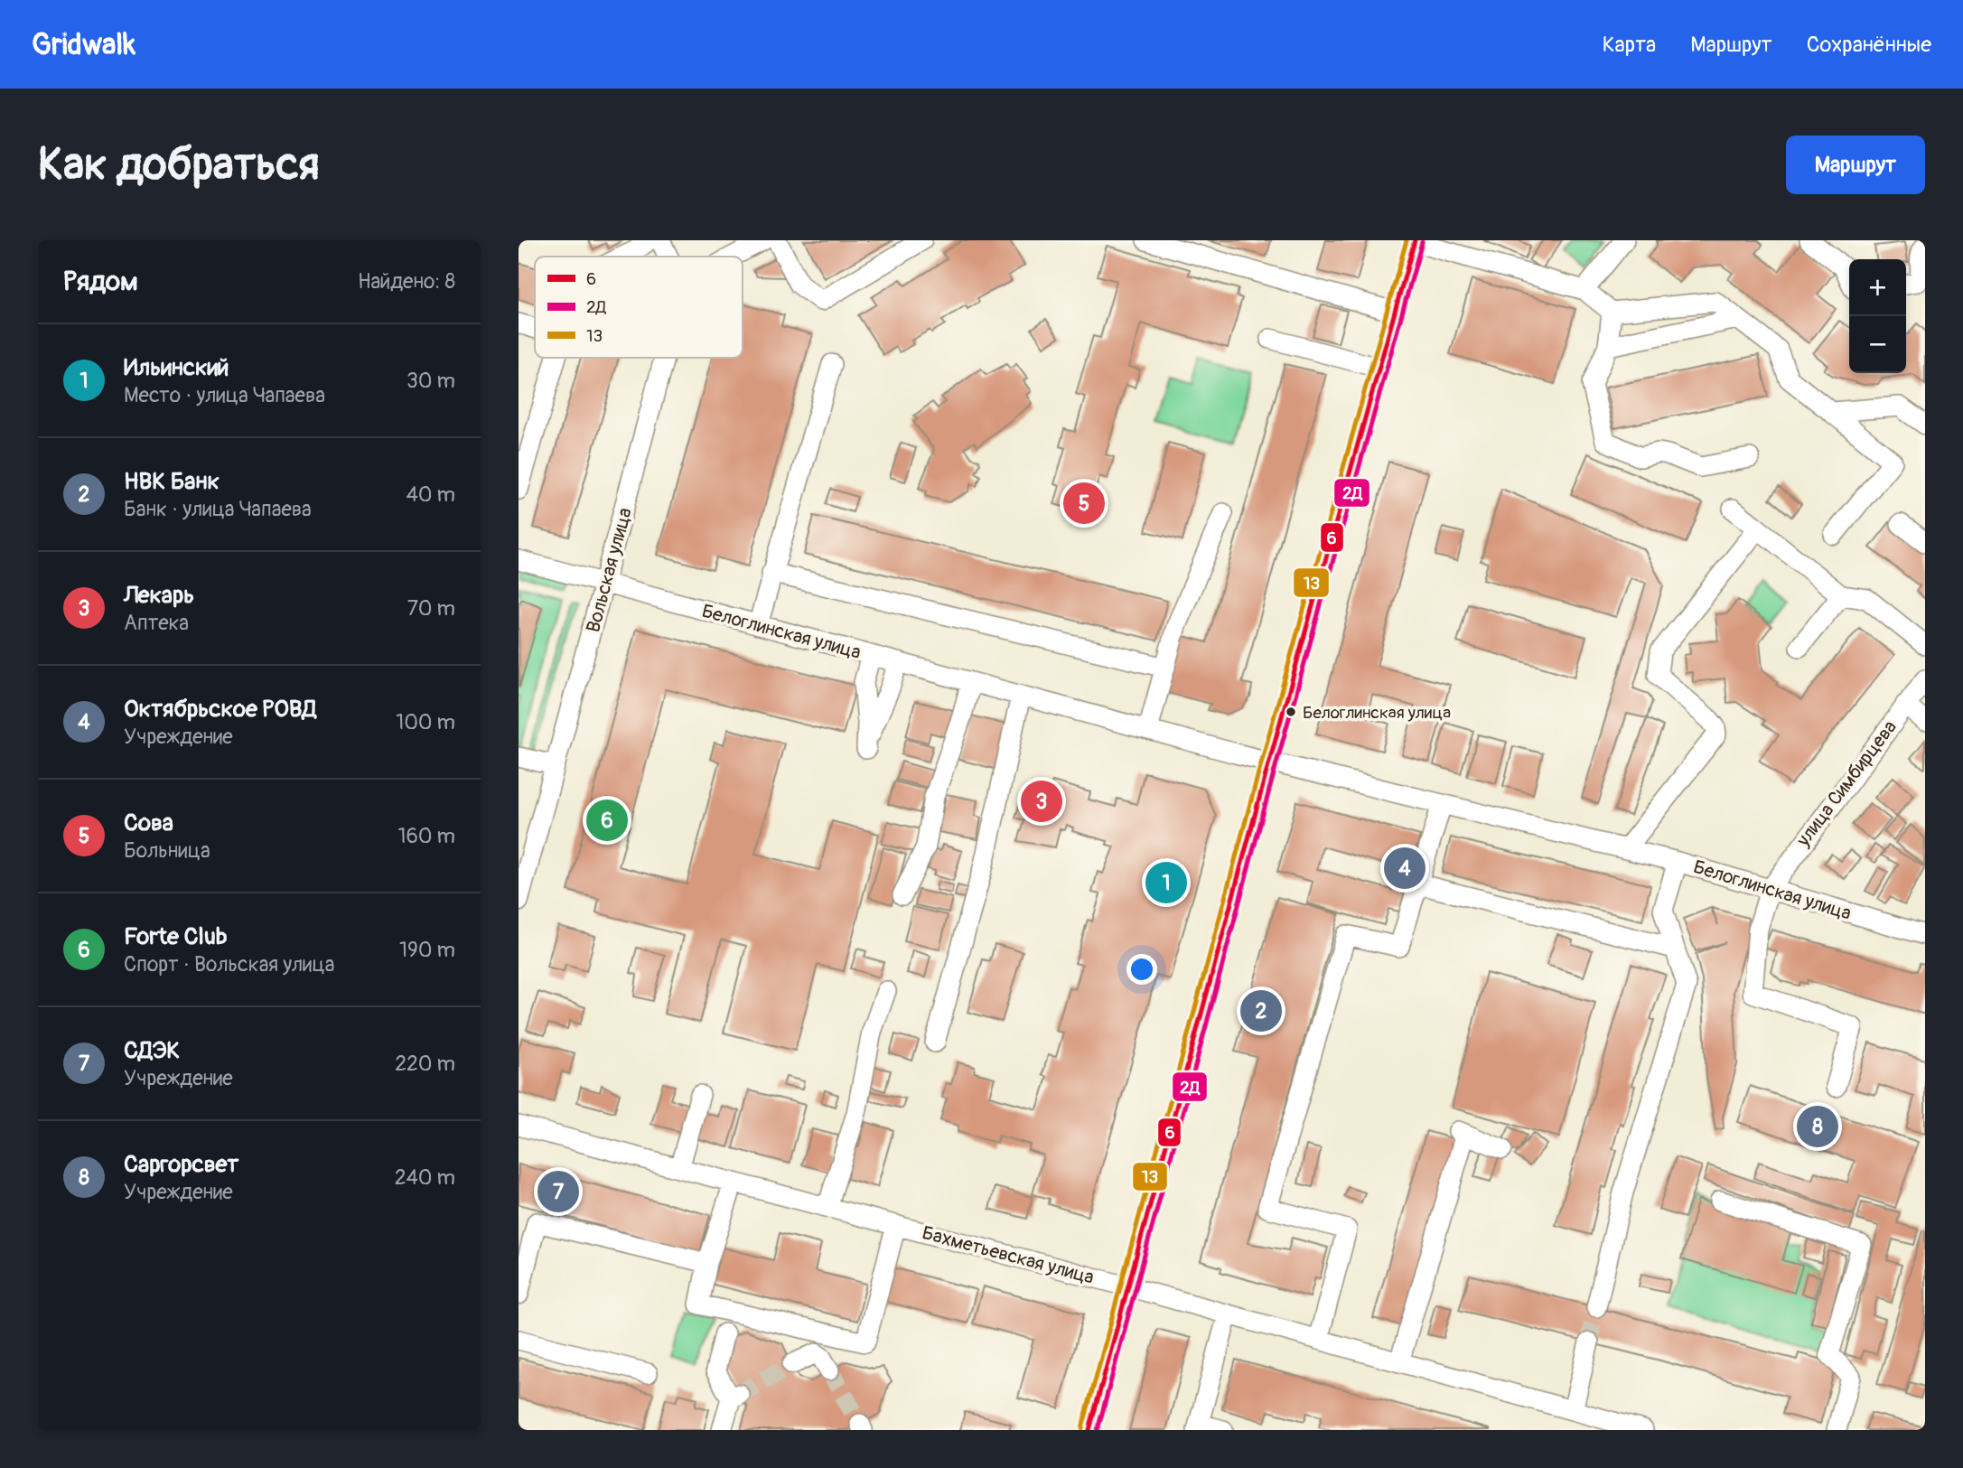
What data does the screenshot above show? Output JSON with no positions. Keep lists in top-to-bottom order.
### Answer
{
  "streets": {
    "street": [
      "Вольская улица",
      "Белоглинская улица",
      "улица Симбирцева",
      "Бахметьевская улица"
    ]
  },
  "crossings": [
    ["Вольская улица", "Белоглинская улица"],
    ["Белоглинская улица", "улица Симбирцева"]
  ],
  "places": ["Белоглинская улица"],
  "lines": ["transit line 6", "transit line 13", "transit line 2Д"],
  "legend": ["6", "2Д", "13"],
  "page": {
    "header": "Gridwalk",
    "nav": ["Карта", "Маршрут", "Сохранённые"],
    "buttons": "Маршрут",
    "title": "Как добраться",
    "heading": ["Рядом", "Найдено: 8"],
    "map_buttons": ["+", "−"],
    "list": [
      {
        "mark": "1",
        "name": "Ильинский",
        "note": "Место · улица Чапаева",
        "value": "30 m"
      },
      {
        "mark": "2",
        "name": "НВК Банк",
        "note": "Банк · улица Чапаева",
        "value": "40 m"
      },
      {
        "mark": "3",
        "name": "Лекарь",
        "note": "Аптека",
        "value": "70 m"
      },
      {
        "mark": "4",
        "name": "Октябрьское РОВД",
        "note": "Учреждение",
        "value": "100 m"
      },
      {
        "mark": "5",
        "name": "Сова",
        "note": "Больница",
        "value": "160 m"
      },
      {
        "mark": "6",
        "name": "Forte Club",
        "note": "Спорт · Вольская улица",
        "value": "190 m"
      },
      {
        "mark": "7",
        "name": "СДЭК",
        "note": "Учреждение",
        "value": "220 m"
      },
      {
        "mark": "8",
        "name": "Саргорсвет",
        "note": "Учреждение",
        "value": "240 m"
      }
    ],
    "pins": [
      "5",
      "3",
      "6",
      "4",
      "1",
      "2",
      "8",
      "7"
    ]
  }
}
